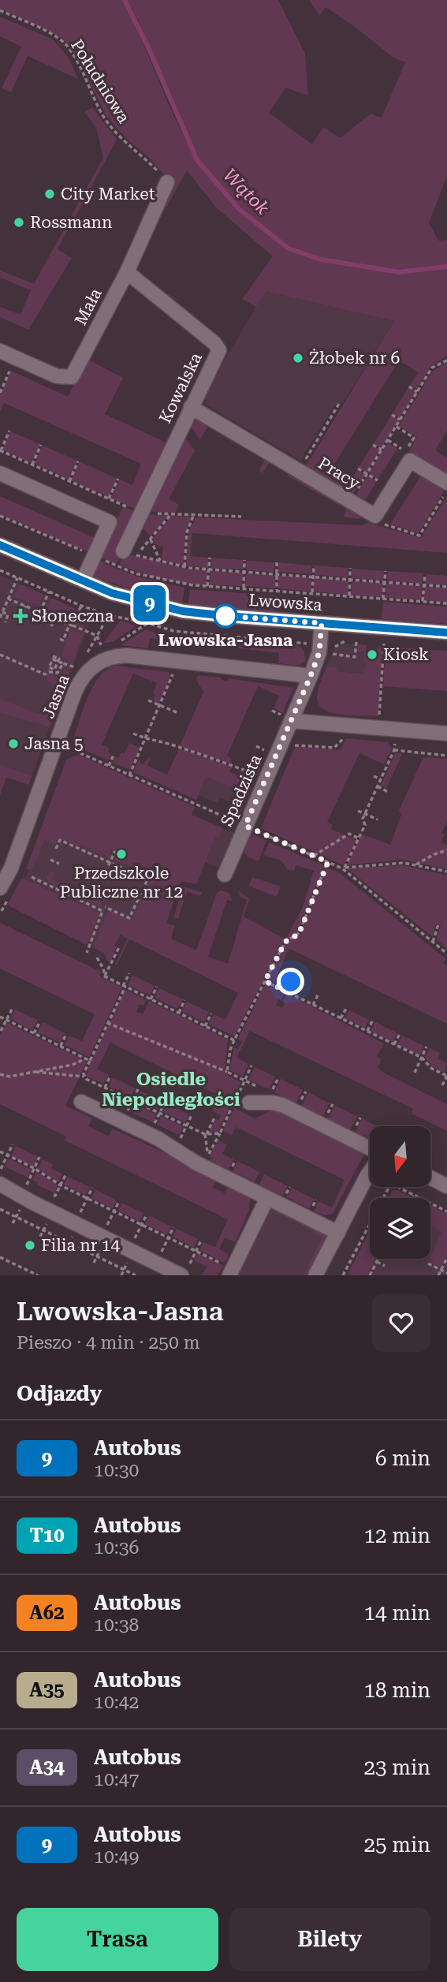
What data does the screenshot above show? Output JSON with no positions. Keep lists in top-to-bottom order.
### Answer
{
  "streets": {
    "street": [
      "Mała",
      "Kowalska",
      "Pracy",
      "Lwowska",
      "Jasna",
      "Spadzista"
    ],
    "path": ["Południowa"]
  },
  "crossings": [
    ["Południowa", "Mała"],
    ["Mała", "Kowalska"],
    ["Kowalska", "Pracy"],
    ["Lwowska", "Spadzista"],
    ["Jasna", "Spadzista"]
  ],
  "districts": ["Osiedle Niepodległości"],
  "water": ["Wątok"],
  "places": {
    "other": [
      "City Market",
      "Rossmann",
      "Żłobek nr 6",
      "Lwowska-Jasna",
      "Kiosk",
      "Jasna 5",
      "Przedszkole Publiczne nr 12",
      "Filia nr 14"
    ],
    "health": ["Słoneczna"]
  },
  "lines": ["bus line 9"],
  "north": "bottom",
  "page": {
    "on_map": "9",
    "heading": [
      ["Lwowska-Jasna", "Pieszo · 4 min · 250 m"],
      "Odjazdy"
    ],
    "list": [
      {
        "mark": "9",
        "name": "Autobus",
        "note": "10:30",
        "value": "6 min"
      },
      {
        "mark": "T10",
        "name": "Autobus",
        "note": "10:36",
        "value": "12 min"
      },
      {
        "mark": "A62",
        "name": "Autobus",
        "note": "10:38",
        "value": "14 min"
      },
      {
        "mark": "A35",
        "name": "Autobus",
        "note": "10:42",
        "value": "18 min"
      },
      {
        "mark": "A34",
        "name": "Autobus",
        "note": "10:47",
        "value": "23 min"
      },
      {
        "mark": "9",
        "name": "Autobus",
        "note": "10:49",
        "value": "25 min"
      }
    ],
    "buttons": ["Trasa", "Bilety"]
  }
}
